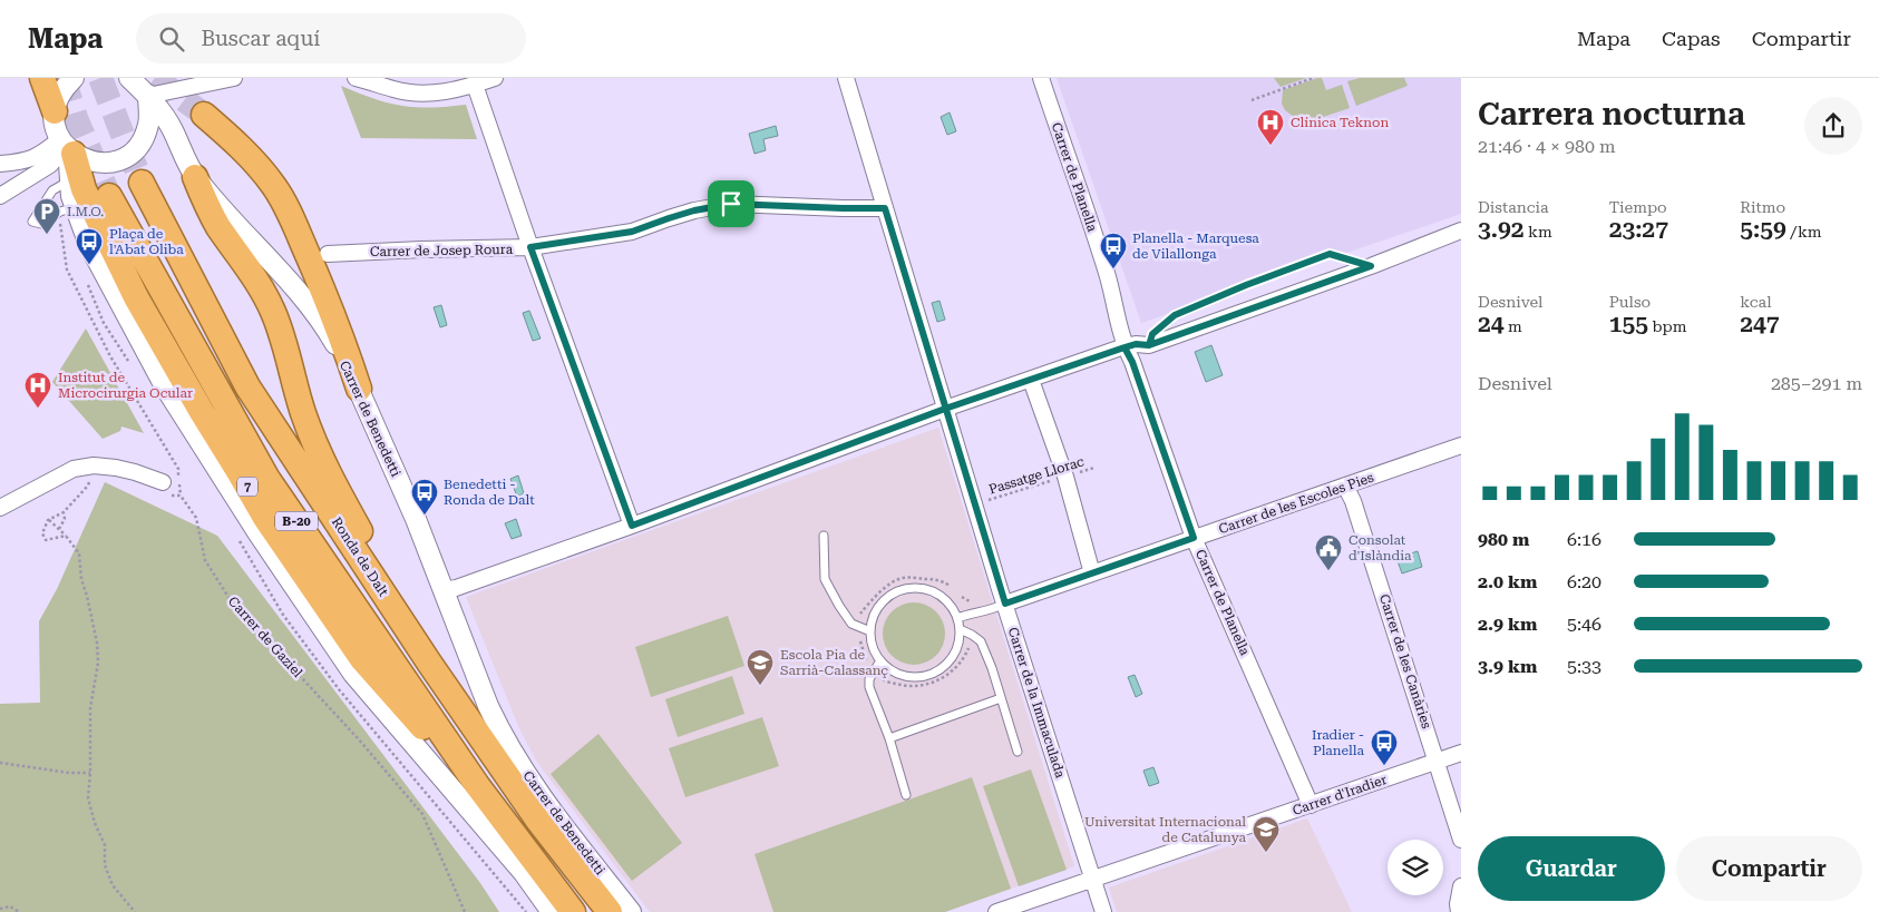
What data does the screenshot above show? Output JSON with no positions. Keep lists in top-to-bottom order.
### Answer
{
  "streets": {
    "highway": ["7", "B-20", "Ronda de Dalt"],
    "street": [
      "Carrer de Planella",
      "Carrer de Josep Roura",
      "Carrer de Benedetti",
      "Carrer de les Escoles Pies",
      "Carrer de les Canàries",
      "Carrer de la Immaculada",
      "Carrer d'Iradier"
    ],
    "path": ["Passatge Llorac", "Carrer de Gaziel"]
  },
  "crossings": [
    ["Carrer de Planella", "Carrer de les Escoles Pies"],
    ["Carrer de Planella", "Carrer d'Iradier"],
    ["Carrer de Josep Roura", "Carrer de la Immaculada"],
    ["7", "B-20"],
    ["Carrer de les Escoles Pies", "Carrer de les Canàries"],
    ["Carrer de les Escoles Pies", "Carrer de la Immaculada"],
    ["Carrer de les Canàries", "Carrer d'Iradier"],
    ["Carrer de la Immaculada", "Carrer d'Iradier"]
  ],
  "places": {
    "hospital": ["Clínica Teknon", "Institut de Microcirurgia Ocular"],
    "parking": ["I.M.O."],
    "bus stop": [
      "Plaça de l'Abat Oliba",
      "Planella - Marquesa de Vilallonga",
      "Benedetti - Ronda de Dalt",
      "Iradier - Planella"
    ],
    "public building": ["Consolat d'Islàndia"],
    "school or university": ["Escola Pia de Sarrià-Calassanç", "Universitat Internacional de Catalunya"]
  },
  "page": {
    "header": "Mapa",
    "search": "Buscar aquí",
    "nav": ["Mapa", "Capas", "Compartir"],
    "heading": ["Carrera nocturna", "21:46 · 4 × 980 m"],
    "stats": [
      ["Distancia", "3.92 km"],
      ["Tiempo", "23:27"],
      ["Ritmo", "5:59 /km"],
      ["Desnivel", "24 m"],
      ["Pulso", "155 bpm"],
      ["kcal", "247"]
    ],
    "chart": ["Desnivel", "285–291 m"],
    "list": [
      {
        "name": "980 m",
        "note": "6:16"
      },
      {
        "name": "2.0 km",
        "note": "6:20"
      },
      {
        "name": "2.9 km",
        "note": "5:46"
      },
      {
        "name": "3.9 km",
        "note": "5:33"
      }
    ],
    "buttons": ["Guardar", "Compartir"]
  }
}
